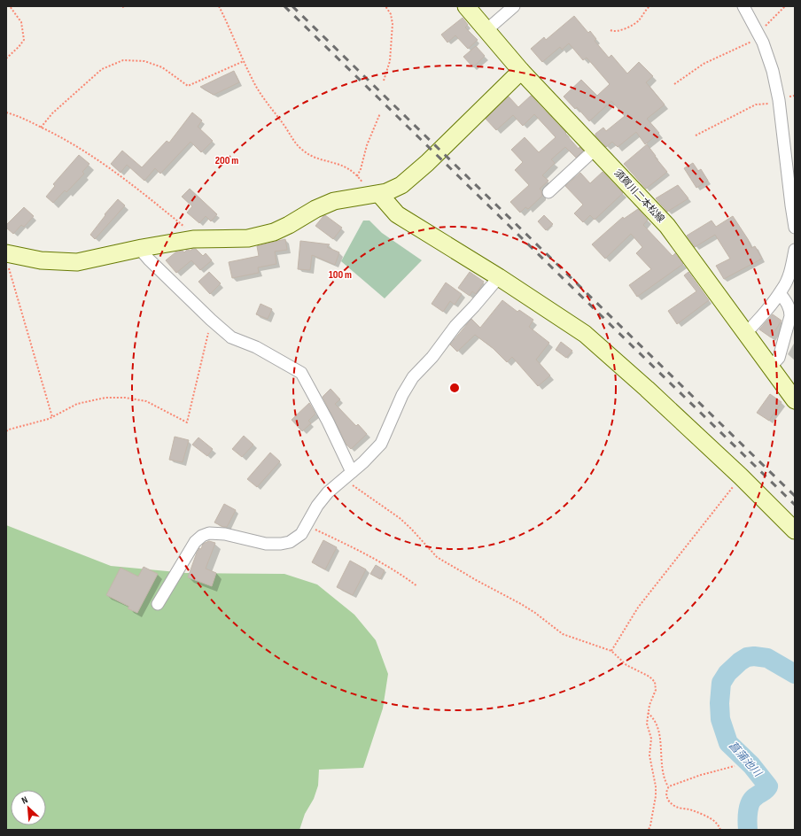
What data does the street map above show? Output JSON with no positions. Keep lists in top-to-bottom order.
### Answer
{
  "streets": {
    "street": ["須賀川二本松線"]
  },
  "water": ["菖蒲池川"],
  "north": "top left",
  "rings": ["200 m", "100 m"]
}
